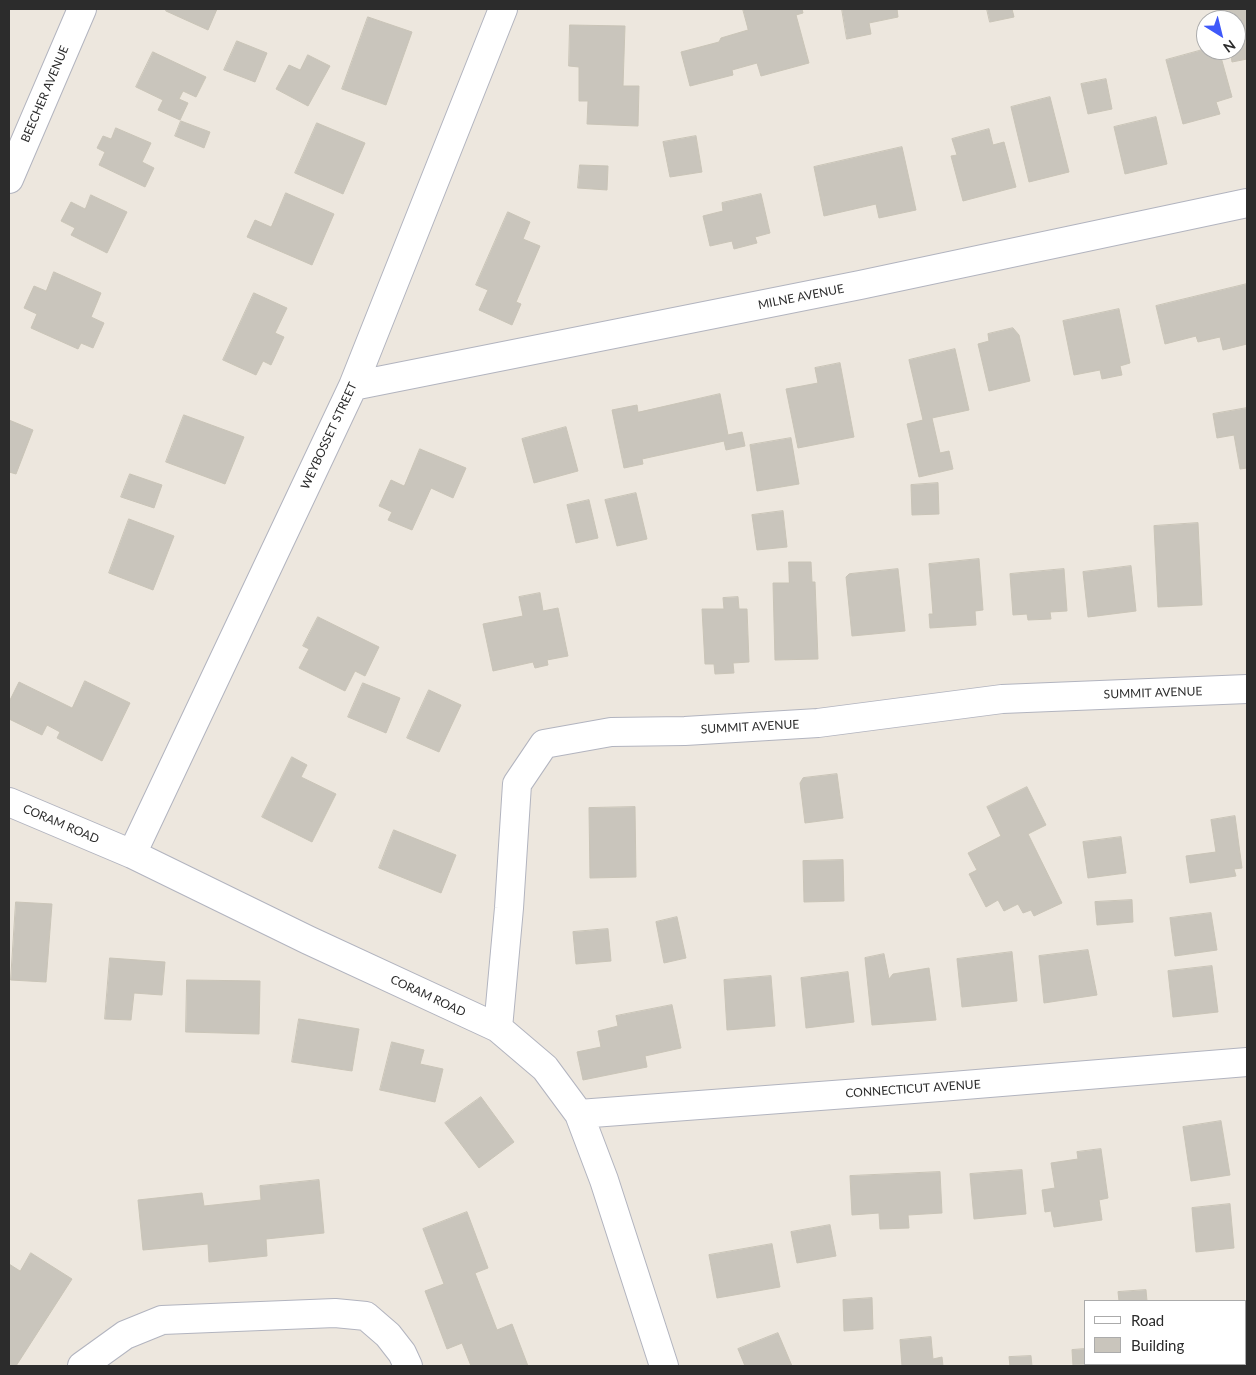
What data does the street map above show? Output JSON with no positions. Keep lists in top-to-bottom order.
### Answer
{
  "streets": {
    "street": [
      "BEECHER AVENUE",
      "MILNE AVENUE",
      "WEYBOSSET STREET",
      "SUMMIT AVENUE",
      "CORAM ROAD",
      "CONNECTICUT AVENUE"
    ]
  },
  "crossings": [
    ["MILNE AVENUE", "WEYBOSSET STREET"],
    ["WEYBOSSET STREET", "CORAM ROAD"],
    ["SUMMIT AVENUE", "CORAM ROAD"],
    ["CORAM ROAD", "CONNECTICUT AVENUE"]
  ],
  "legend": ["Road", "Building"],
  "north": "bottom right"
}
